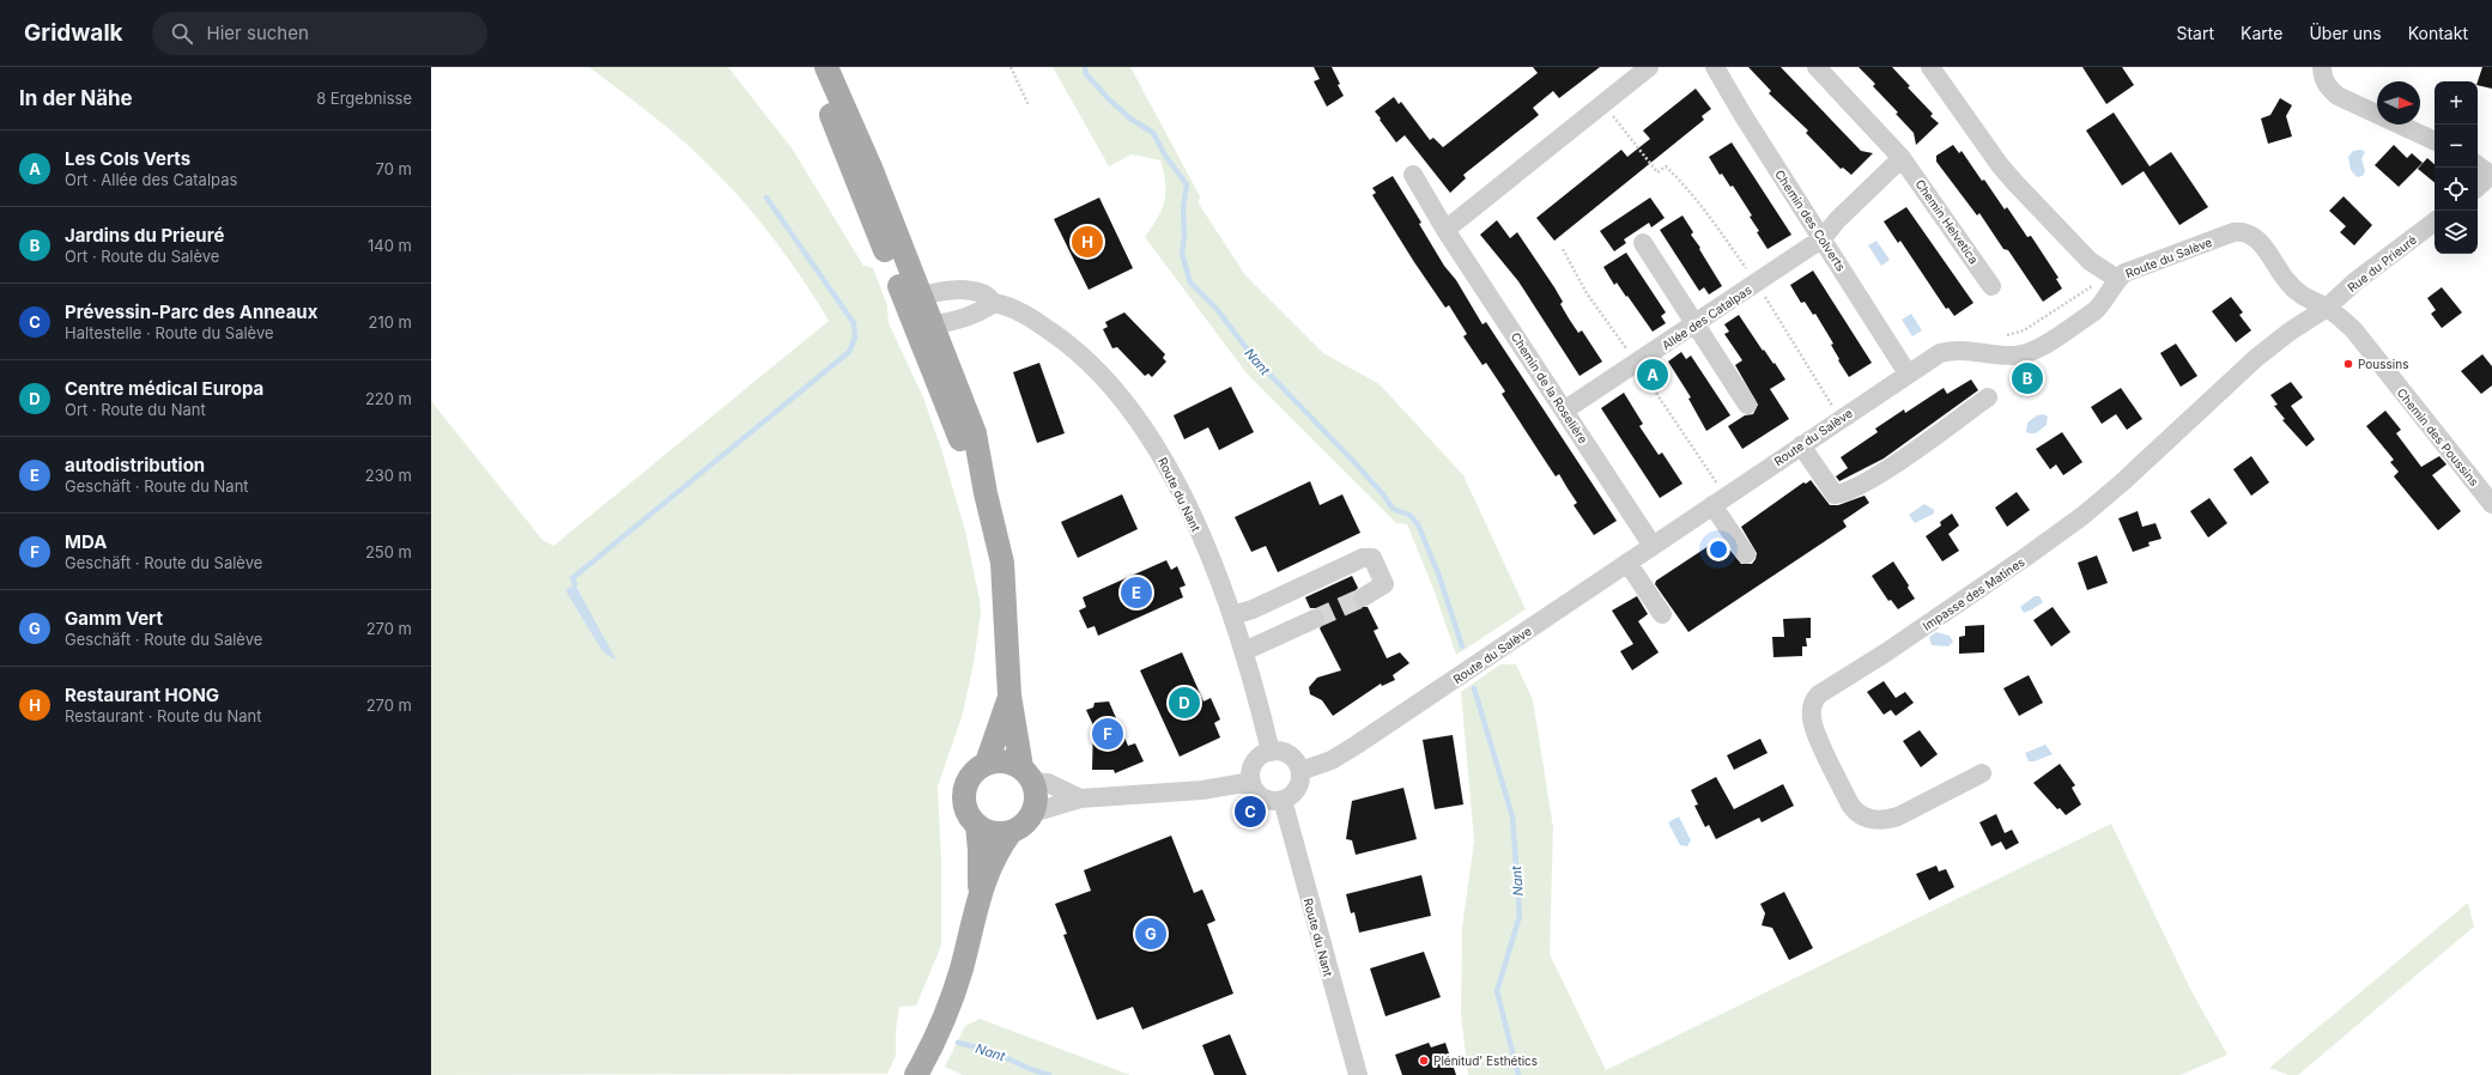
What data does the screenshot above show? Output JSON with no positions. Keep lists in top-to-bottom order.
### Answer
{
  "streets": {
    "street": [
      "Chemin des Colverts",
      "Chemin Helvetica",
      "Route du Salève",
      "Rue du Prieuré",
      "Allée des Catalpas",
      "Chemin de la Roselière",
      "Chemin des Poussins",
      "Route du Nant",
      "Impasse des Matines"
    ]
  },
  "crossings": [
    ["Chemin des Colverts", "Route du Salève"],
    ["Chemin des Colverts", "Allée des Catalpas"],
    ["Route du Salève", "Rue du Prieuré"],
    ["Route du Salève", "Chemin de la Roselière"],
    ["Route du Salève", "Chemin des Poussins"],
    ["Route du Salève", "Route du Nant"],
    ["Route du Salève", "Impasse des Matines"],
    ["Rue du Prieuré", "Chemin des Poussins"],
    ["Rue du Prieuré", "Impasse des Matines"],
    ["Allée des Catalpas", "Chemin de la Roselière"],
    ["Chemin des Poussins", "Impasse des Matines"]
  ],
  "water": ["Nant"],
  "places": ["Poussins", "Plénitud' Esthétics"],
  "north": "right",
  "page": {
    "header": "Gridwalk",
    "search": "Hier suchen",
    "nav": [
      "Start",
      "Karte",
      "Über uns",
      "Kontakt"
    ],
    "heading": ["In der Nähe", "8 Ergebnisse"],
    "map_buttons": ["+", "−"],
    "list": [
      {
        "mark": "A",
        "name": "Les Cols Verts",
        "note": "Ort · Allée des Catalpas",
        "value": "70 m"
      },
      {
        "mark": "B",
        "name": "Jardins du Prieuré",
        "note": "Ort · Route du Salève",
        "value": "140 m"
      },
      {
        "mark": "C",
        "name": "Prévessin-Parc des Anneaux",
        "note": "Haltestelle · Route du Salève",
        "value": "210 m"
      },
      {
        "mark": "D",
        "name": "Centre médical Europa",
        "note": "Ort · Route du Nant",
        "value": "220 m"
      },
      {
        "mark": "E",
        "name": "autodistribution",
        "note": "Geschäft · Route du Nant",
        "value": "230 m"
      },
      {
        "mark": "F",
        "name": "MDA",
        "note": "Geschäft · Route du Salève",
        "value": "250 m"
      },
      {
        "mark": "G",
        "name": "Gamm Vert",
        "note": "Geschäft · Route du Salève",
        "value": "270 m"
      },
      {
        "mark": "H",
        "name": "Restaurant HONG",
        "note": "Restaurant · Route du Nant",
        "value": "270 m"
      }
    ],
    "pins": [
      "H",
      "A",
      "B",
      "E",
      "D",
      "F",
      "C",
      "G"
    ]
  }
}
